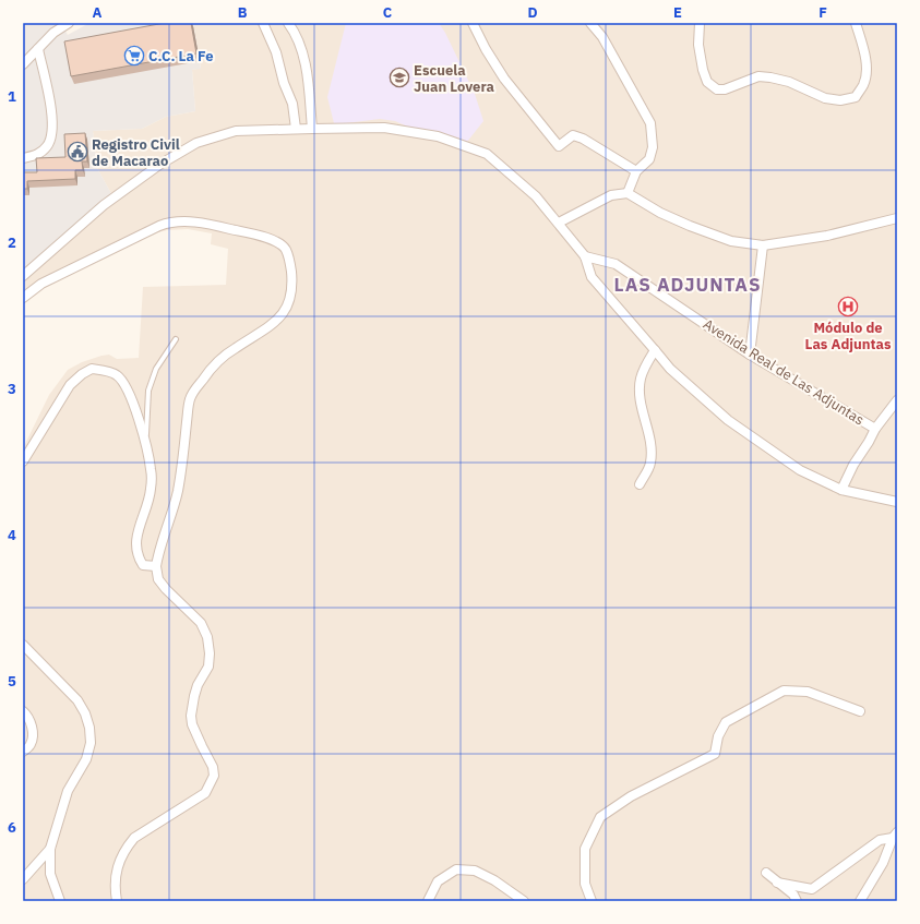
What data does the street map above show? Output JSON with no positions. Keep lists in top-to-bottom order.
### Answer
{
  "streets": {
    "street": ["Avenida Real de Las Adjuntas"]
  },
  "districts": ["LAS ADJUNTAS"],
  "places": {
    "supermarket": ["C.C. La Fe"],
    "school or university": ["Escuela Juan Lovera"],
    "public building": ["Registro Civil de Macarao"],
    "hospital": ["Módulo de Las Adjuntas"]
  },
  "grid": {
    "columns": [
      "A",
      "B",
      "C",
      "D",
      "E",
      "F"
    ],
    "rows": [
      "1",
      "2",
      "3",
      "4",
      "5",
      "6"
    ]
  }
}
